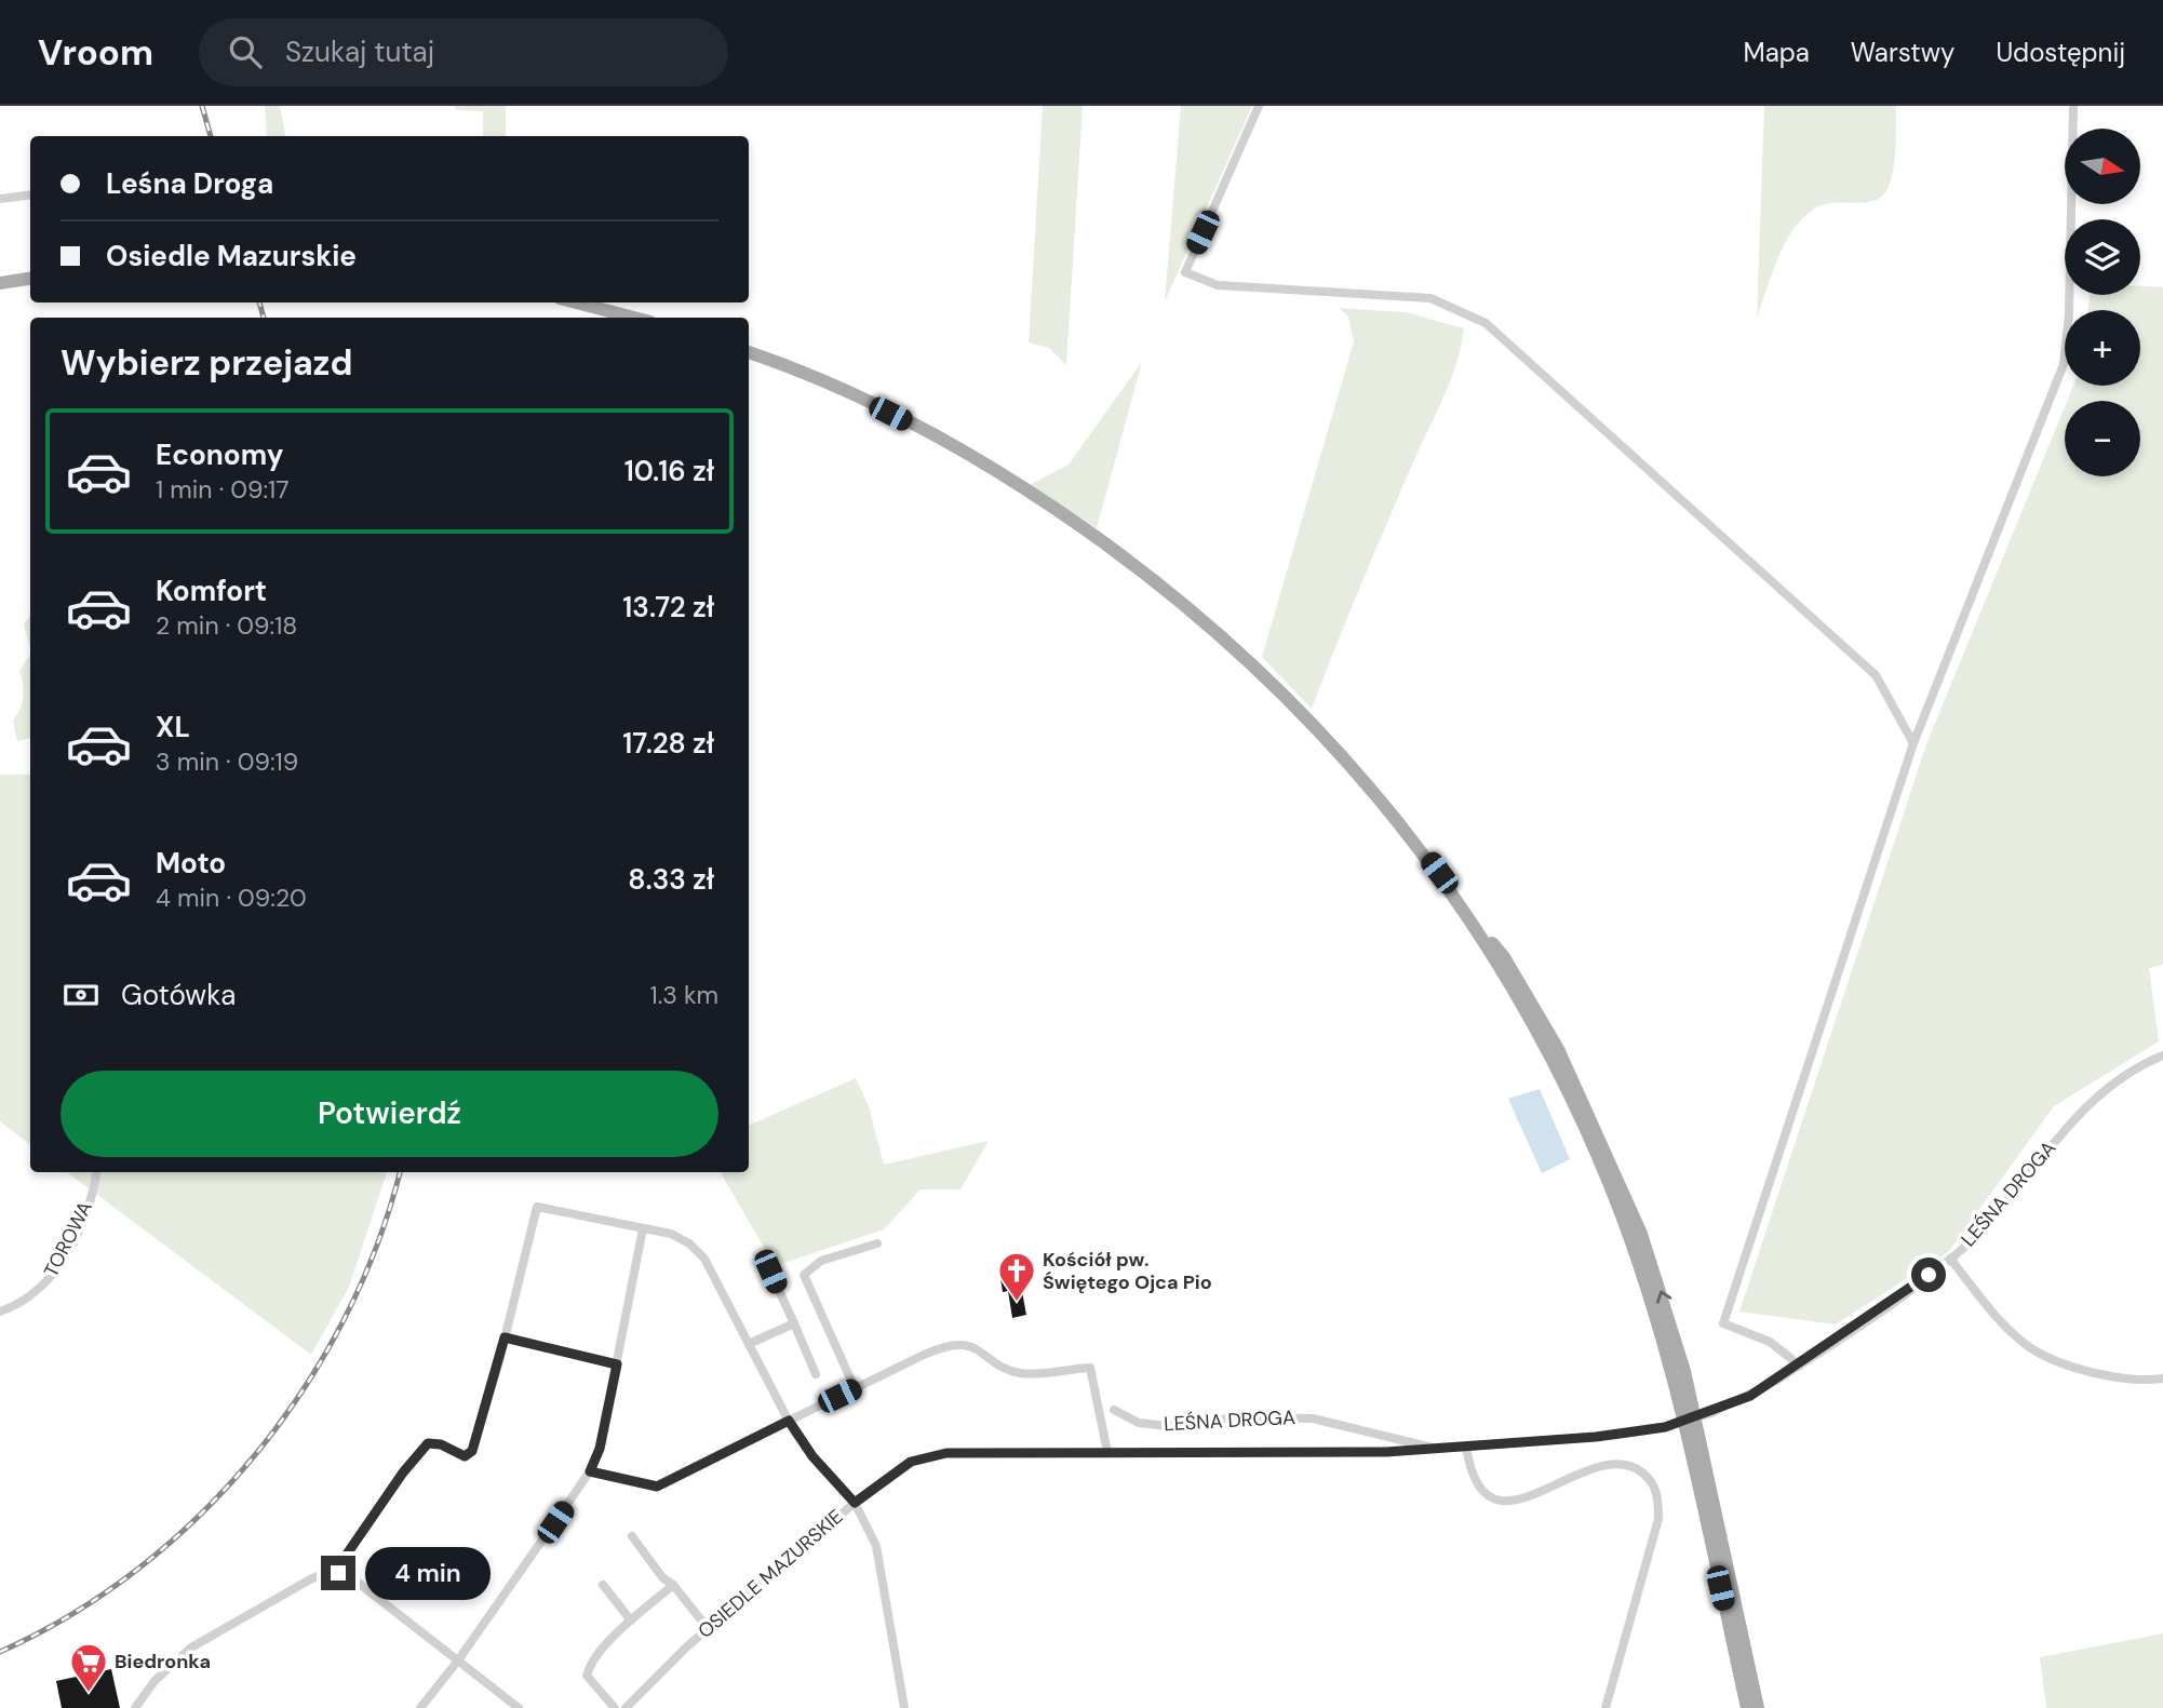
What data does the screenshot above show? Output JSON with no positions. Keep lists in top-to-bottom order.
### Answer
{
  "streets": {
    "street": ["LEŚNA DROGA", "TOROWA", "OSIEDLE MAZURSKIE"]
  },
  "places": {
    "church": ["Kościół pw. Świętego Ojca Pio"],
    "supermarket": ["Biedronka"]
  },
  "north": "right",
  "page": {
    "header": "Vroom",
    "search": "Szukaj tutaj",
    "nav": ["Mapa", "Warstwy", "Udostępnij"],
    "map_buttons": ["+", "−"],
    "banner": ["Leśna Droga", "Osiedle Mazurskie"],
    "heading": "Wybierz przejazd",
    "list": [
      {
        "name": "Economy",
        "note": "1 min · 09:17",
        "value": "10.16 zł"
      },
      {
        "name": "Komfort",
        "note": "2 min · 09:18",
        "value": "13.72 zł"
      },
      {
        "name": "XL",
        "note": "3 min · 09:19",
        "value": "17.28 zł"
      },
      {
        "name": "Moto",
        "note": "4 min · 09:20",
        "value": "8.33 zł"
      }
    ],
    "pay": ["Gotówka", "1.3 km"],
    "buttons": "Potwierdź",
    "bubble": "4 min"
  }
}
